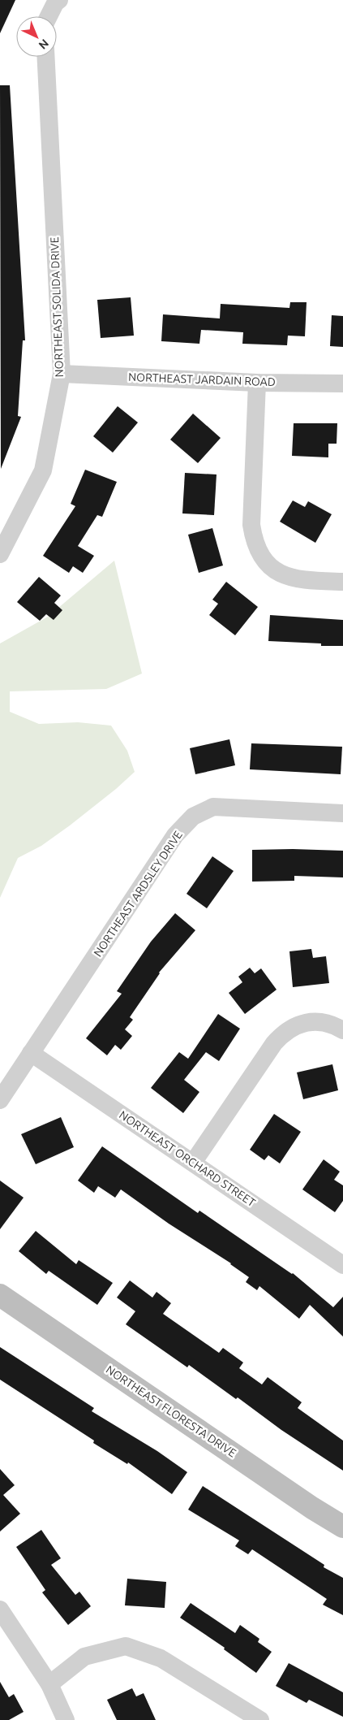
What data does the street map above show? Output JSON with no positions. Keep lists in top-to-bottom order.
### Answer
{
  "streets": {
    "street": [
      "NORTHEAST SOLIDA DRIVE",
      "NORTHEAST JARDAIN ROAD",
      "NORTHEAST ARDSLEY DRIVE",
      "NORTHEAST ORCHARD STREET",
      "NORTHEAST FLORESTA DRIVE"
    ]
  },
  "crossings": [
    ["NORTHEAST SOLIDA DRIVE", "NORTHEAST JARDAIN ROAD"],
    ["NORTHEAST ARDSLEY DRIVE", "NORTHEAST ORCHARD STREET"]
  ],
  "north": "bottom right"
}
